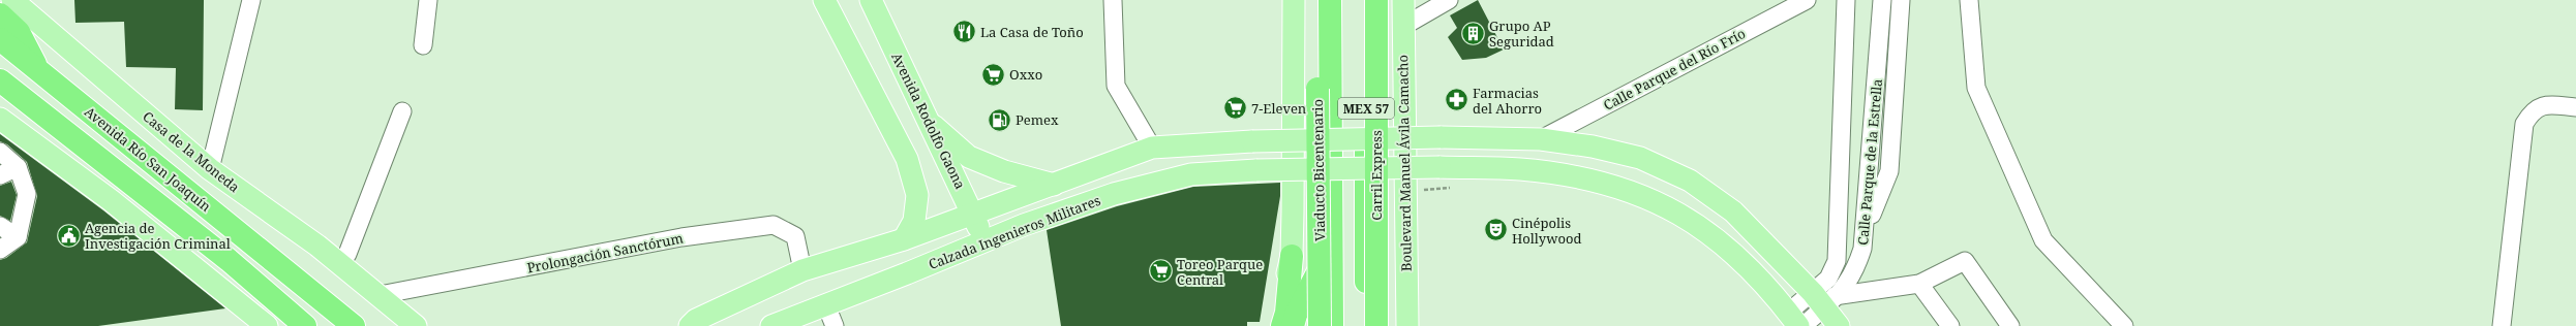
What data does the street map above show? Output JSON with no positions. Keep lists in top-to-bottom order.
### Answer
{
  "streets": {
    "highway": [
      "MEX 57",
      "Avenida Río San Joaquín",
      "Viaducto Bicentenario",
      "Carril Express"
    ],
    "main road": [
      "Avenida Rodolfo Gaona",
      "Casa de la Moneda",
      "Boulevard Manuel Ávila Camacho",
      "Calzada Ingenieros Militares"
    ],
    "street": ["Calle Parque del Río Frío", "Calle Parque de la Estrella", "Prolongación Sanctórum"]
  },
  "crossings": [
    ["MEX 57", "Viaducto Bicentenario"],
    ["Avenida Rodolfo Gaona", "Calzada Ingenieros Militares"],
    ["Casa de la Moneda", "Prolongación Sanctórum"],
    ["Calle Parque de la Estrella", "Calzada Ingenieros Militares"],
    ["Boulevard Manuel Ávila Camacho", "Carril Express"]
  ],
  "places": {
    "restaurant": ["La Casa de Toño"],
    "building": ["Grupo AP Seguridad"],
    "supermarket": ["Oxxo", "7-Eleven", "Toreo Parque Central"],
    "pharmacy": ["Farmacias del Ahorro"],
    "fuel station": ["Pemex"],
    "theatre": ["Cinépolis Hollywood"],
    "public building": ["Agencia de Investigación Criminal"]
  }
}
